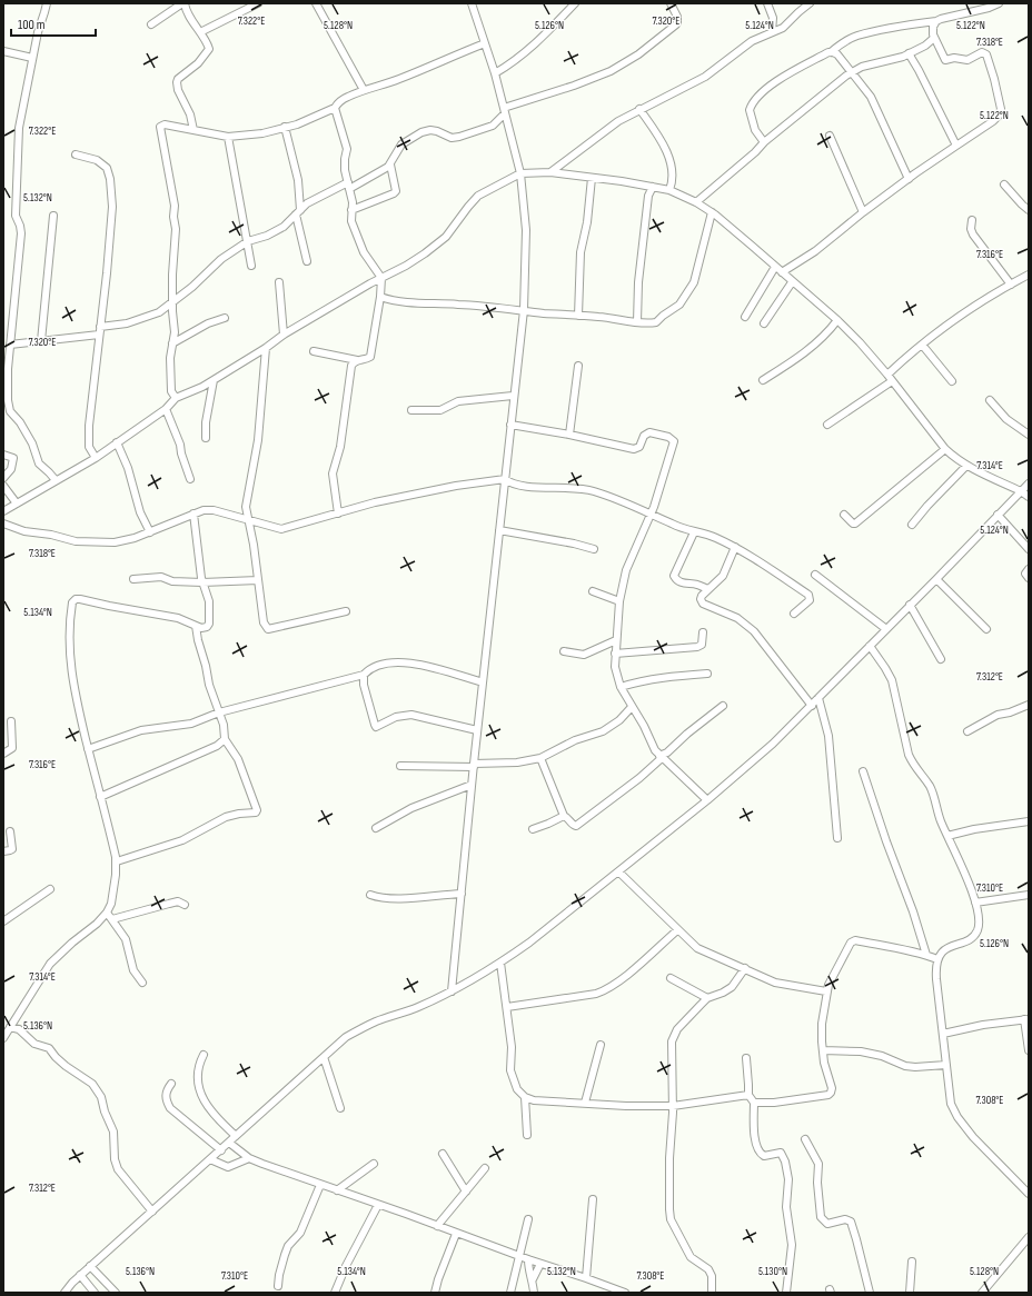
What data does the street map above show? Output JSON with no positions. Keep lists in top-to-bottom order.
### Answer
{
  "scale_bar": "100 m",
  "coordinates": [
    "7.322°E",
    "7.320°E",
    "5.128°N",
    "5.126°N",
    "5.124°N",
    "5.122°N",
    "7.318°E",
    "5.132°N",
    "7.316°E",
    "7.314°E",
    "5.134°N",
    "7.312°E",
    "7.310°E",
    "5.136°N",
    "7.308°E",
    "5.130°N"
  ]
}
